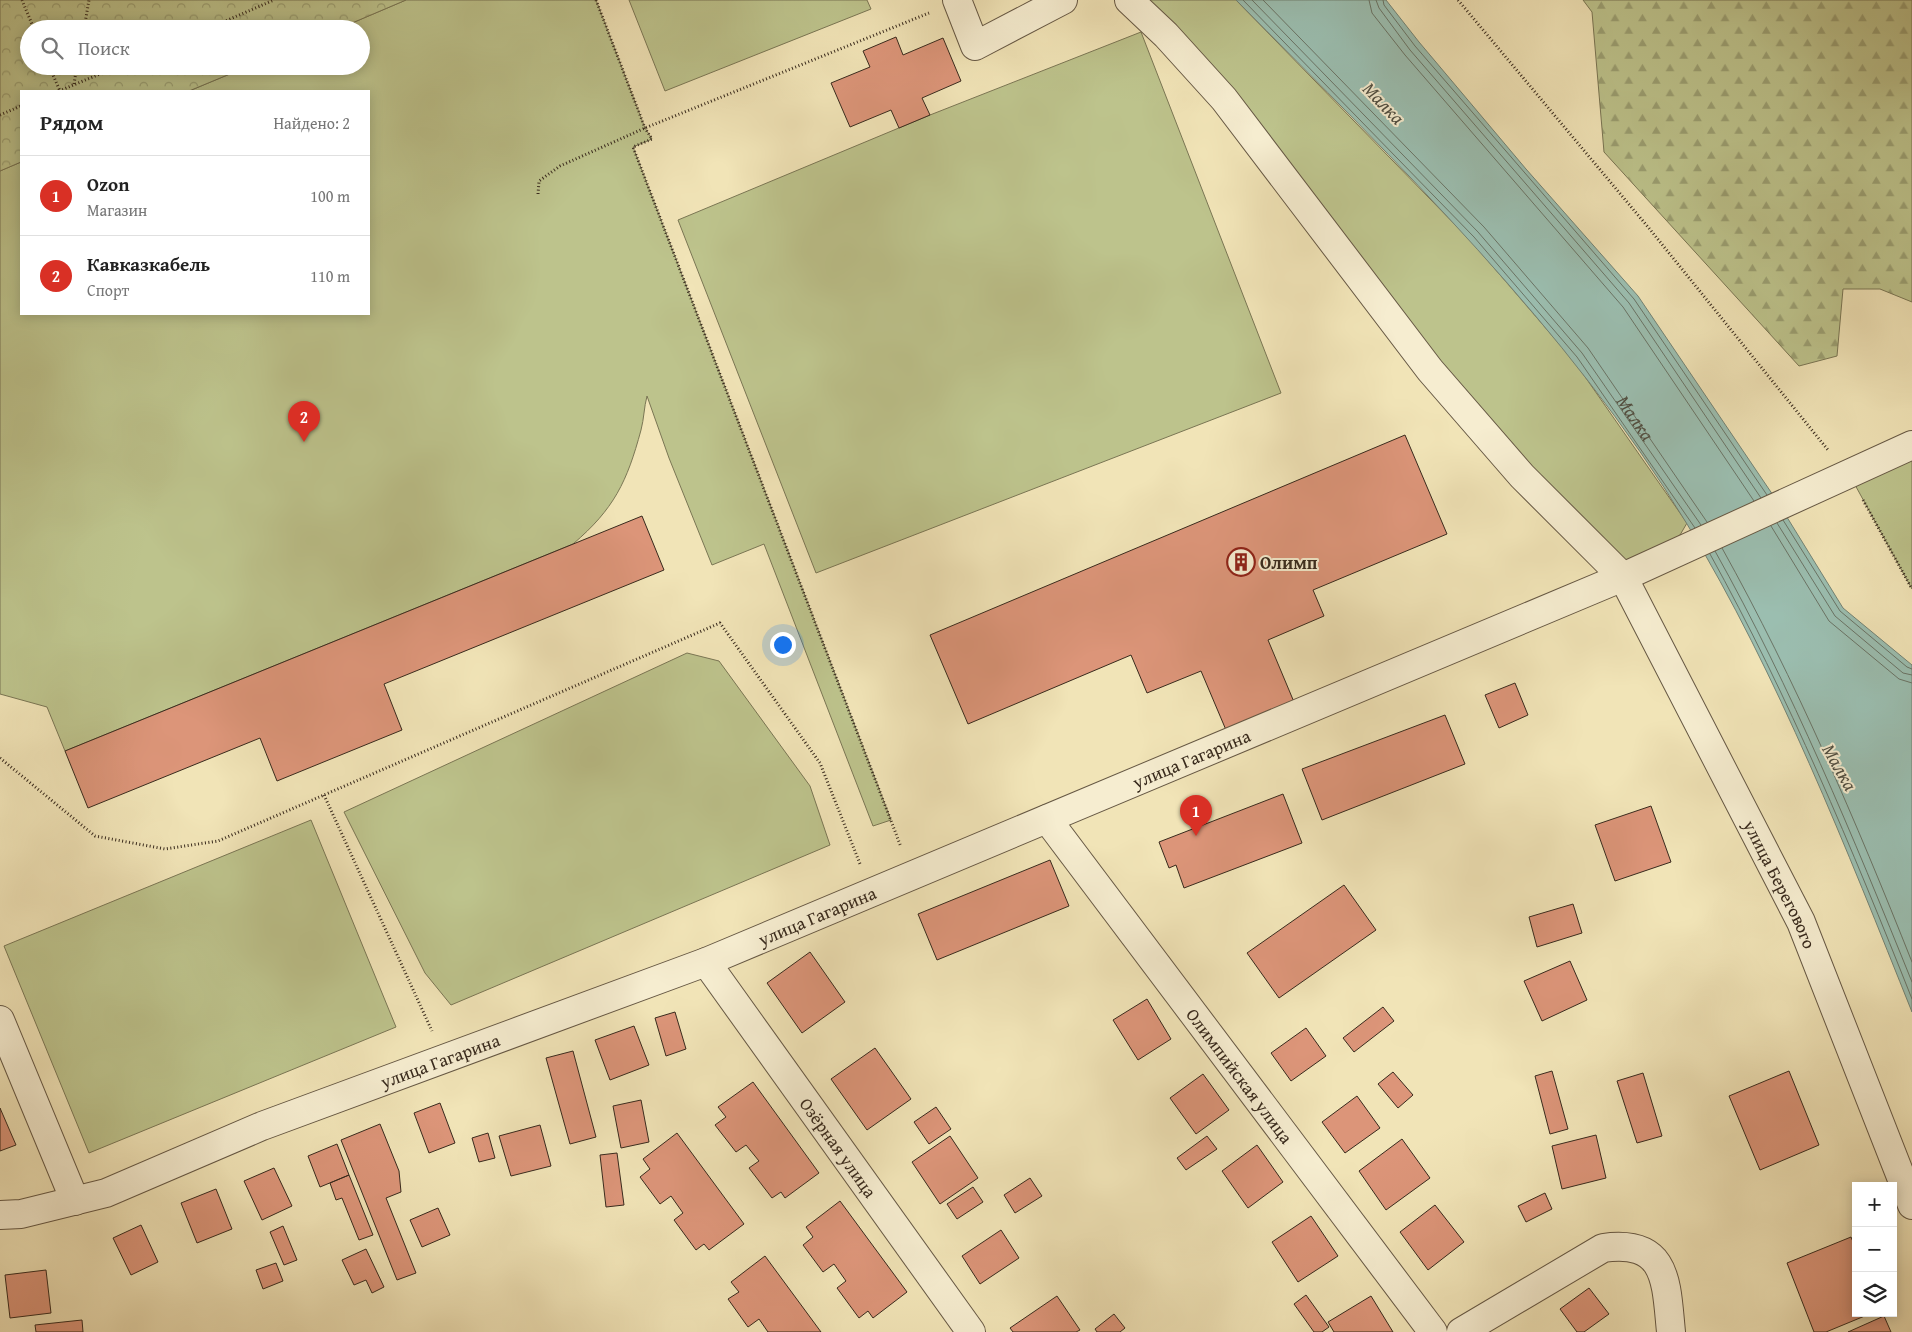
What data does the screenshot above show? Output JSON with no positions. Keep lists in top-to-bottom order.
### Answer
{
  "streets": {
    "street": [
      "улица Гагарина",
      "улица Берегового",
      "Олимпийская улица",
      "Озёрная улица"
    ]
  },
  "crossings": [
    ["улица Гагарина", "улица Берегового"],
    ["улица Гагарина", "Олимпийская улица"],
    ["улица Гагарина", "Озёрная улица"]
  ],
  "water": ["Малка"],
  "places": {
    "building": ["Олимп"]
  },
  "page": {
    "search": "Поиск",
    "heading": ["Рядом", "Найдено: 2"],
    "list": [
      {
        "mark": "1",
        "name": "Ozon",
        "note": "Магазин",
        "value": "100 m"
      },
      {
        "mark": "2",
        "name": "Кавказкабель",
        "note": "Спорт",
        "value": "110 m"
      }
    ],
    "pins": ["2", "1"],
    "map_buttons": ["+", "−"]
  }
}
